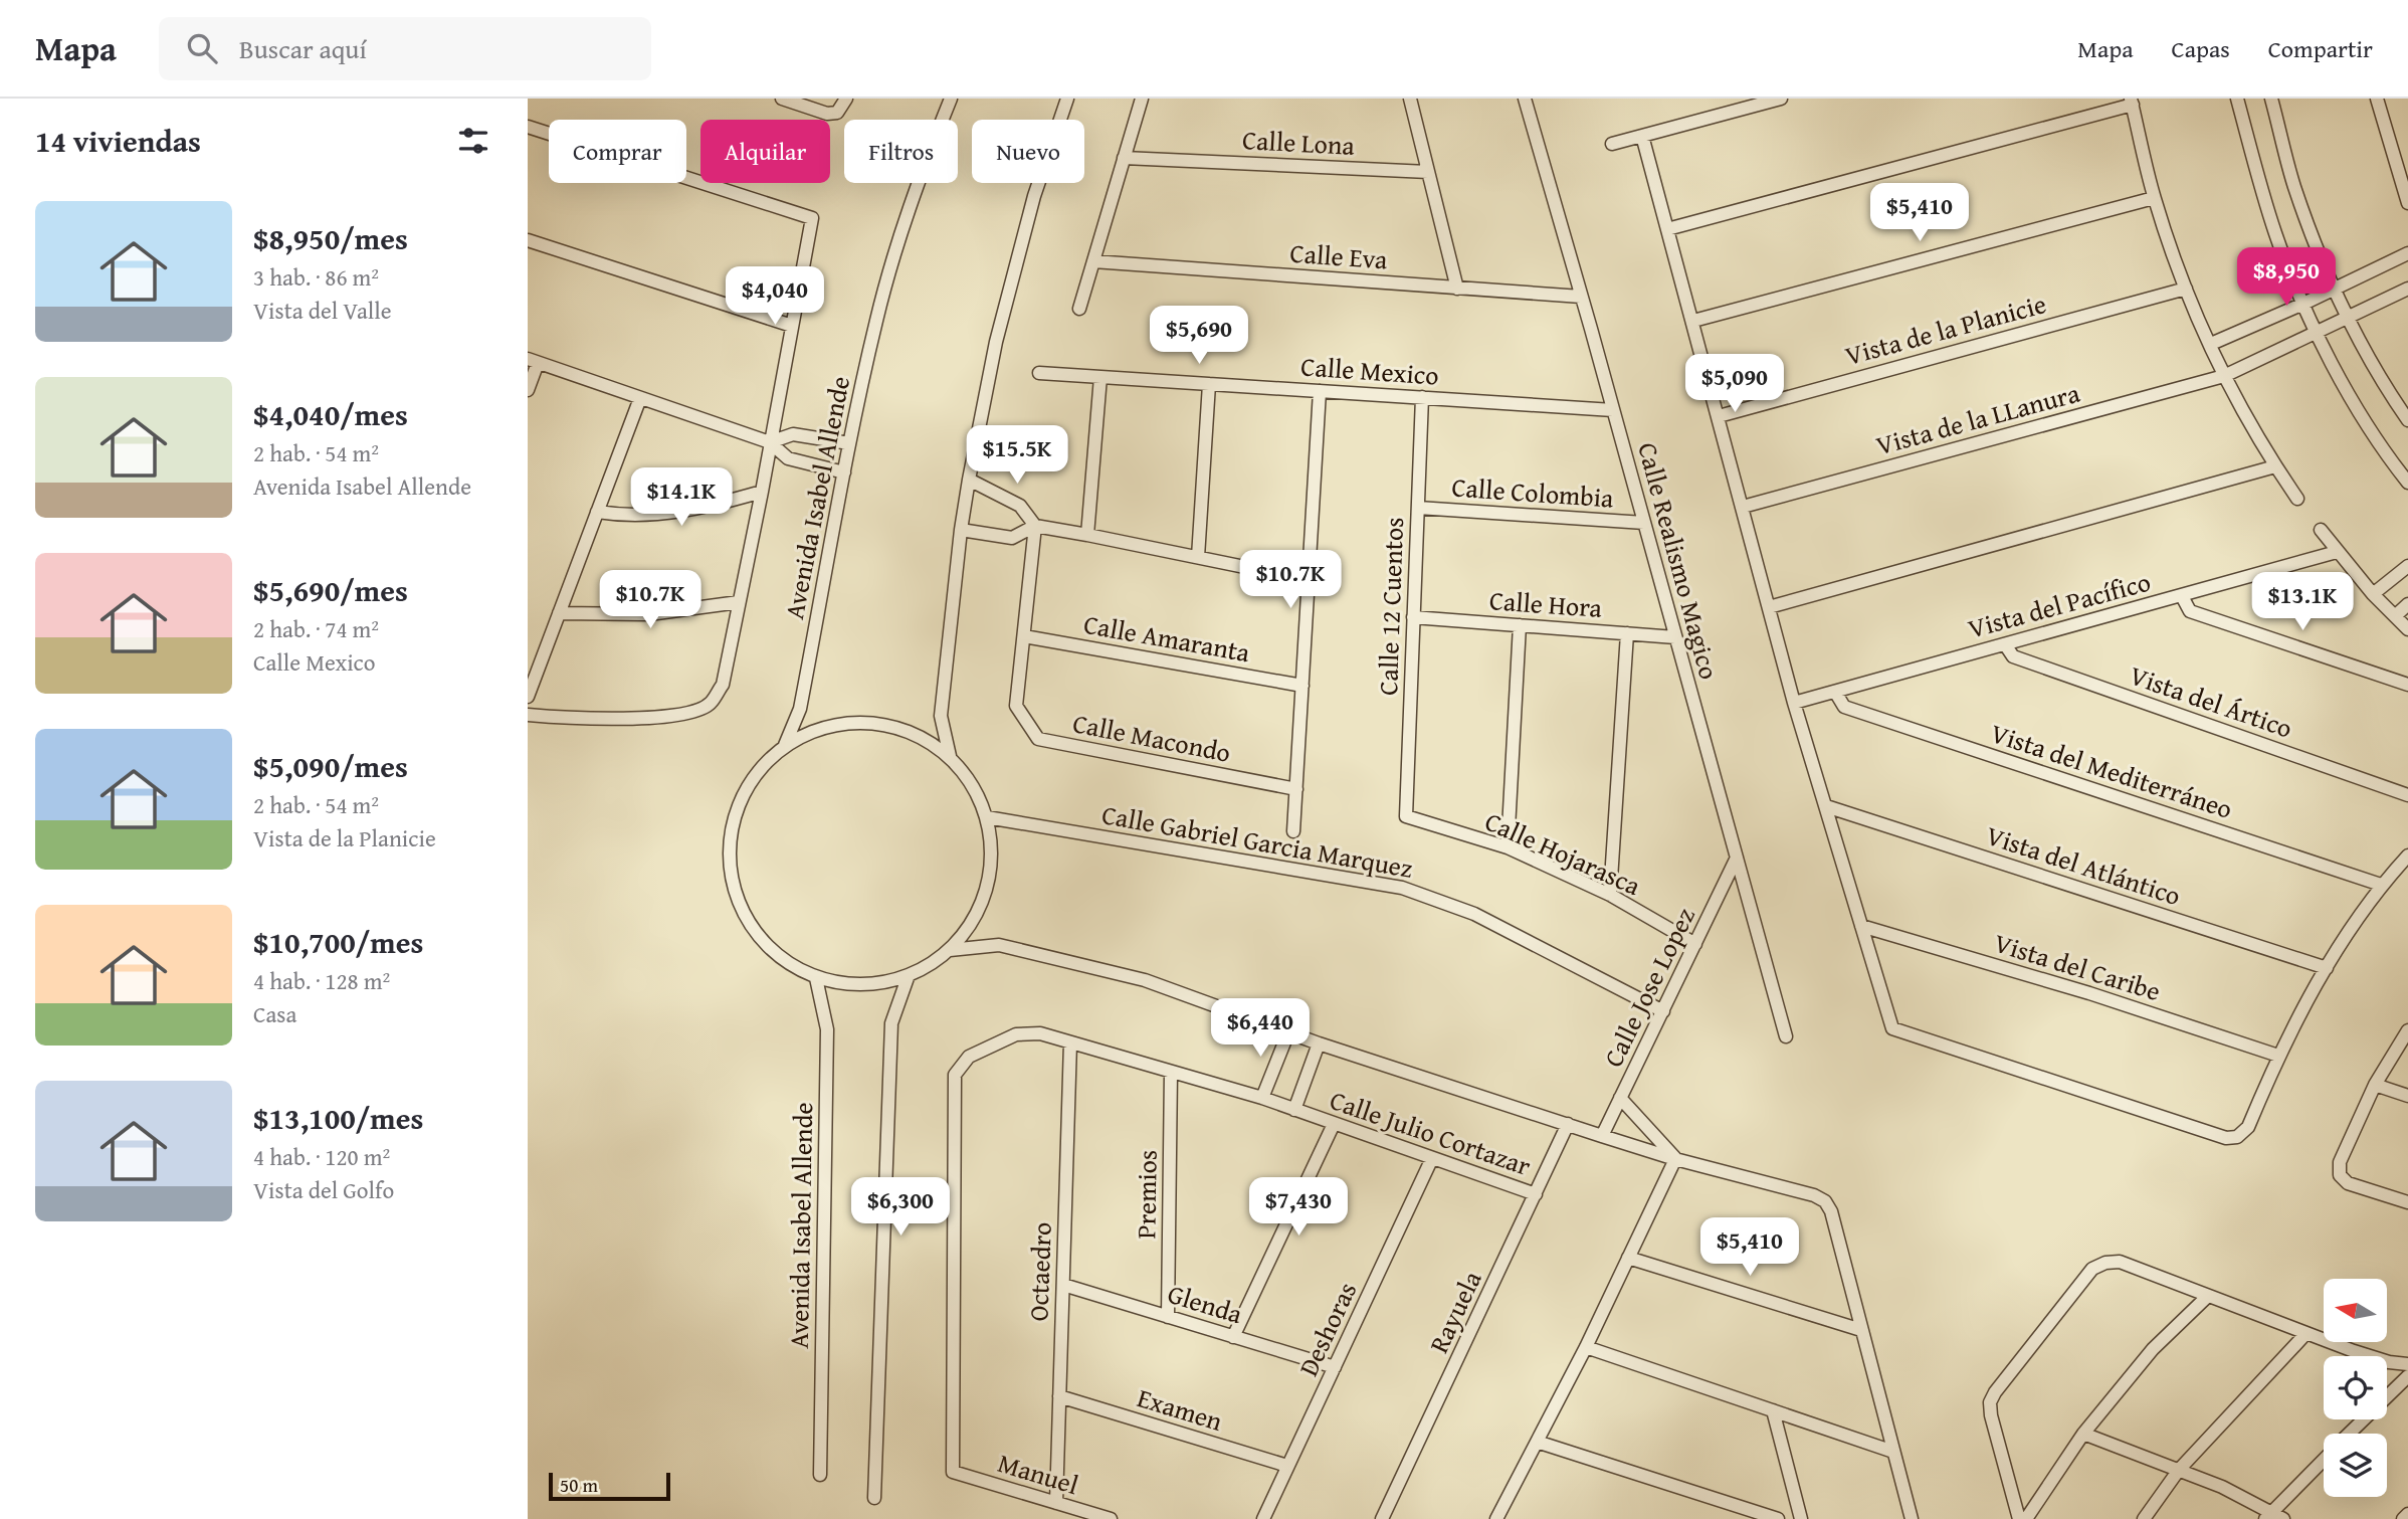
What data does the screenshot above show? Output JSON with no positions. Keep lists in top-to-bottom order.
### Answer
{
  "streets": {
    "street": [
      "Calle Lona",
      "Calle Eva",
      "Vista de la Planicie",
      "Calle Mexico",
      "Vista de la LLanura",
      "Calle Colombia",
      "Avenida Isabel Allende",
      "Calle Realismo Magico",
      "Calle Hora",
      "Vista del Pacífico",
      "Calle 12 Cuentos",
      "Calle Amaranta",
      "Vista del Ártico",
      "Calle Macondo",
      "Vista del Mediterráneo",
      "Calle Gabriel Garcia Marquez",
      "Calle Hojarasca",
      "Vista del Atlántico",
      "Vista del Caribe",
      "Calle Jose Lopez",
      "Calle Julio Cortazar",
      "Premios",
      "Octaedro",
      "Glenda",
      "Rayuela",
      "Deshoras",
      "Examen",
      "Manuel"
    ]
  },
  "crossings": [
    ["Calle Eva", "Calle Realismo Magico"],
    ["Calle Mexico", "Calle Realismo Magico"],
    ["Calle Mexico", "Calle 12 Cuentos"],
    ["Calle Colombia", "Calle Realismo Magico"],
    ["Calle Colombia", "Calle 12 Cuentos"],
    ["Calle Realismo Magico", "Calle Hora"],
    ["Calle Realismo Magico", "Calle Jose Lopez"],
    ["Calle Hora", "Calle 12 Cuentos"],
    ["Vista del Pacífico", "Vista del Ártico"],
    ["Vista del Pacífico", "Vista del Mediterráneo"],
    ["Calle 12 Cuentos", "Calle Hojarasca"],
    ["Calle Amaranta", "Calle Macondo"],
    ["Calle Gabriel Garcia Marquez", "Calle Jose Lopez"],
    ["Calle Hojarasca", "Calle Jose Lopez"],
    ["Calle Julio Cortazar", "Premios"],
    ["Calle Julio Cortazar", "Octaedro"],
    ["Calle Julio Cortazar", "Rayuela"],
    ["Calle Julio Cortazar", "Deshoras"],
    ["Calle Julio Cortazar", "Manuel"],
    ["Premios", "Glenda"],
    ["Octaedro", "Glenda"],
    ["Octaedro", "Examen"],
    ["Octaedro", "Manuel"],
    ["Glenda", "Deshoras"],
    ["Deshoras", "Examen"]
  ],
  "scale_bar": "50 m",
  "north": "left",
  "page": {
    "header": "Mapa",
    "search": "Buscar aquí",
    "nav": ["Mapa", "Capas", "Compartir"],
    "heading": "14 viviendas",
    "chip": [
      "Comprar",
      "Alquilar",
      "Filtros",
      "Nuevo"
    ],
    "list": [
      {
        "name": "$8,950/mes",
        "note": "3 hab. · 86 m² · Vista del Valle"
      },
      {
        "name": "$4,040/mes",
        "note": "2 hab. · 54 m² · Avenida Isabel Allende"
      },
      {
        "name": "$5,690/mes",
        "note": "2 hab. · 74 m² · Calle Mexico"
      },
      {
        "name": "$5,090/mes",
        "note": "2 hab. · 54 m² · Vista de la Planicie"
      },
      {
        "name": "$10,700/mes",
        "note": "4 hab. · 128 m² · Casa"
      },
      {
        "name": "$13,100/mes",
        "note": "4 hab. · 120 m² · Vista del Golfo"
      }
    ],
    "price": [
      "$5,410",
      "$8,950",
      "$4,040",
      "$5,690",
      "$5,090",
      "$15.5K",
      "$14.1K",
      "$10.7K",
      "$10.7K",
      "$13.1K",
      "$6,440",
      "$6,300",
      "$7,430",
      "$5,410"
    ],
    "scale": "50 m"
  }
}
